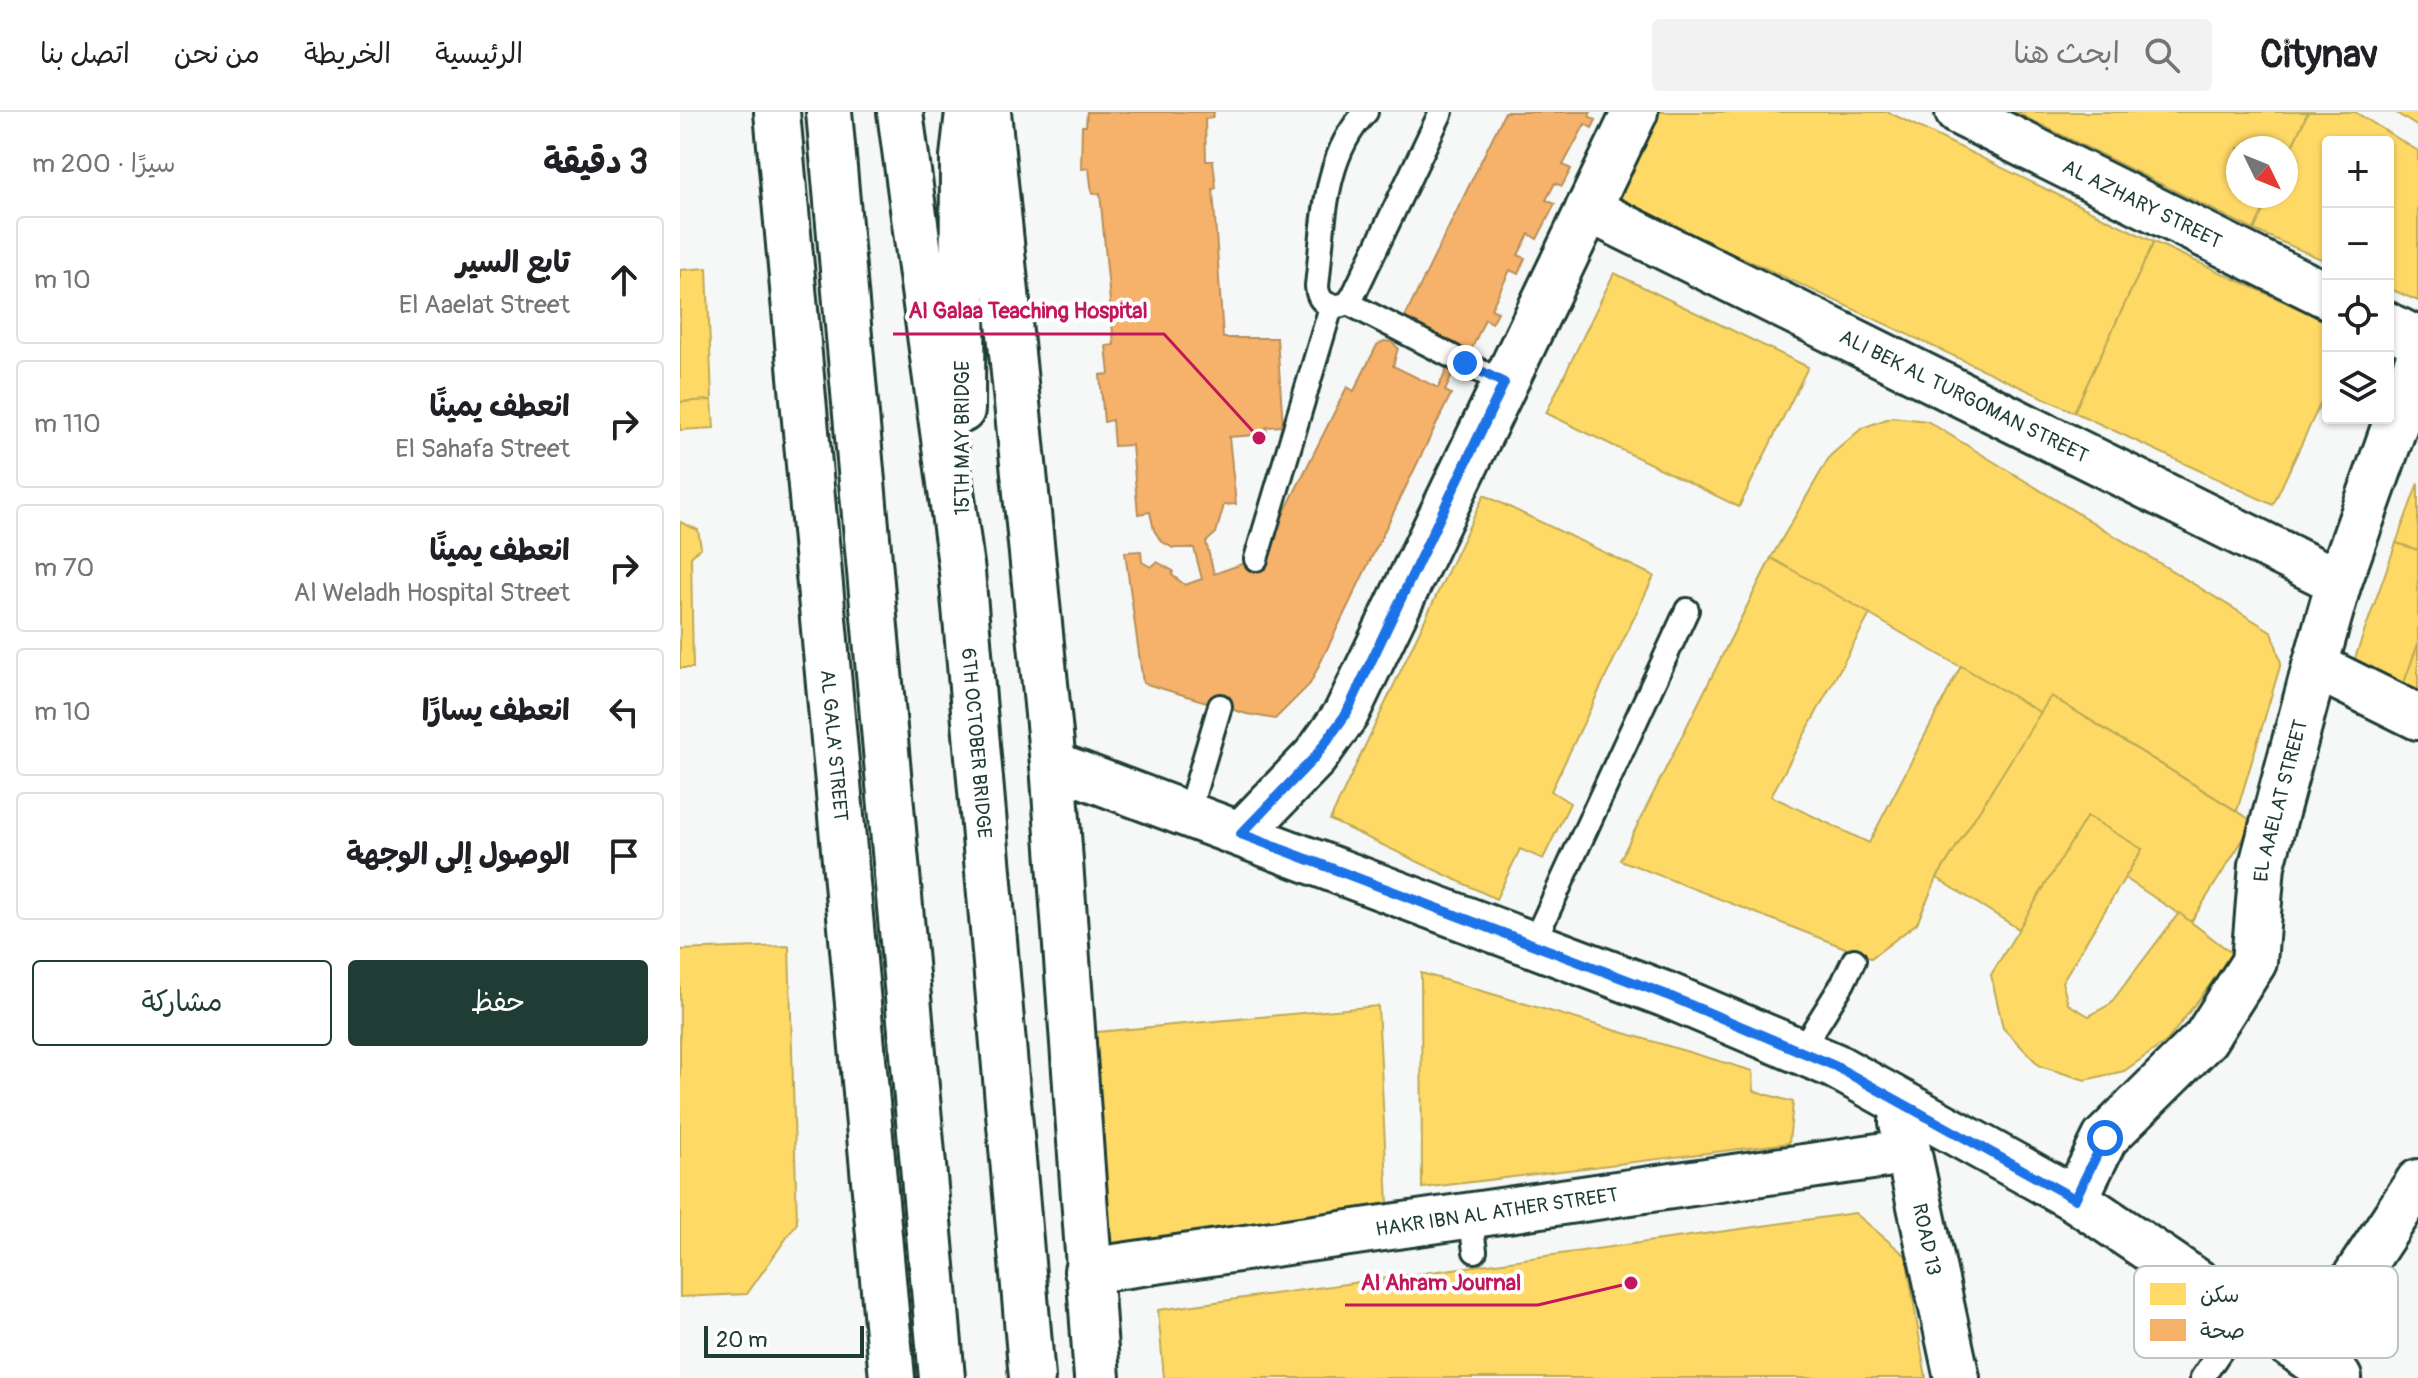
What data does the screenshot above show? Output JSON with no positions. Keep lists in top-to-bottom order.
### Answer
{
  "streets": {
    "main road": [
      "AL AZHARY STREET",
      "ALI BEK AL TURGOMAN STREET",
      "15TH MAY BRIDGE",
      "6TH OCTOBER BRIDGE",
      "AL GALA' STREET",
      "EL AAELAT STREET",
      "HAKR IBN AL ATHER STREET",
      "ROAD 13"
    ]
  },
  "crossings": [
    ["ALI BEK AL TURGOMAN STREET", "EL AAELAT STREET"],
    ["15TH MAY BRIDGE", "6TH OCTOBER BRIDGE"],
    ["HAKR IBN AL ATHER STREET", "ROAD 13"]
  ],
  "places": ["Al Galaa Teaching Hospital", "Al Ahram Journal"],
  "legend": ["سكن", "صحة"],
  "scale_bar": "20 m",
  "north": "bottom right",
  "page": {
    "header": "Citynav",
    "search": "ابحث هنا",
    "nav": [
      "الرئيسية",
      "الخريطة",
      "من نحن",
      "اتصل بنا"
    ],
    "heading": ["3 دقيقة", "سيرًا · 200 m"],
    "map_buttons": ["+", "−"],
    "list": [
      ["تابع السير", "El Aaelat Street", "10 m"],
      ["انعطف يمينًا", "El Sahafa Street", "110 m"],
      ["انعطف يمينًا", "Al Weladh Hospital Street", "70 m"],
      ["انعطف يسارًا", "10 m"],
      "الوصول إلى الوجهة"
    ],
    "buttons": ["حفظ", "مشاركة"],
    "scale": "20 m"
  }
}
